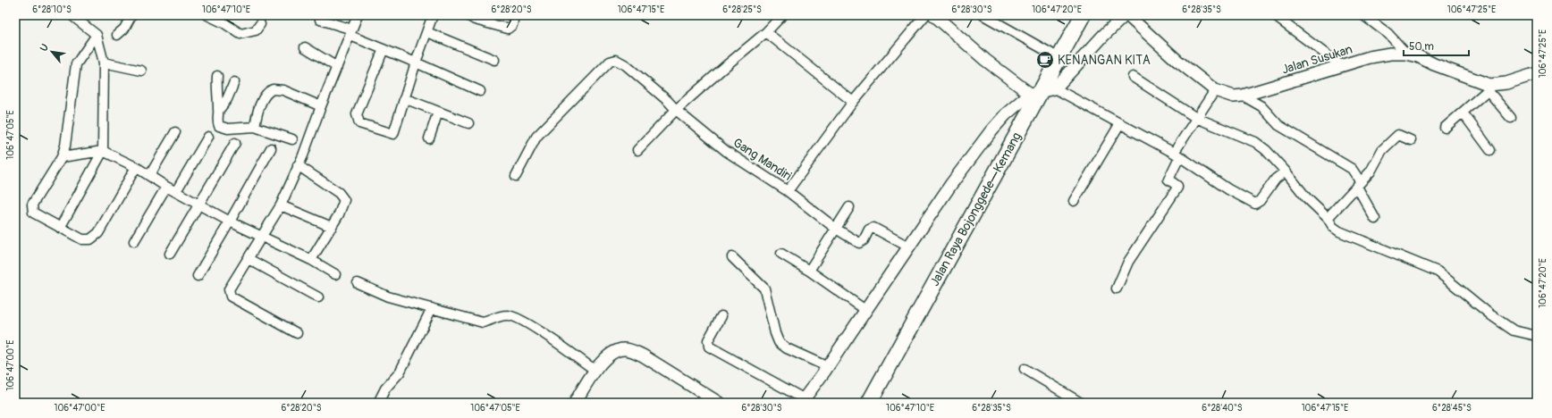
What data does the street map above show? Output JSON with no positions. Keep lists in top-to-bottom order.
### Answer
{
  "streets": {
    "highway": ["Jalan Raya Bojonggede—Kemang"],
    "street": ["Jalan Susukan", "Gang Mandiri"]
  },
  "places": {
    "cafe": ["KENANGAN KITA"]
  },
  "scale_bar": "50 m",
  "north": "top left",
  "coordinates": [
    "6°28'10\"S",
    "106°47'10\"E",
    "6°28'20\"S",
    "106°47'15\"E",
    "6°28'25\"S",
    "6°28'30\"S",
    "106°47'20\"E",
    "6°28'35\"S",
    "106°47'25\"E",
    "106°47'05\"E",
    "106°47'00\"E",
    "6°28'40\"S",
    "6°28'45\"S"
  ]
}
